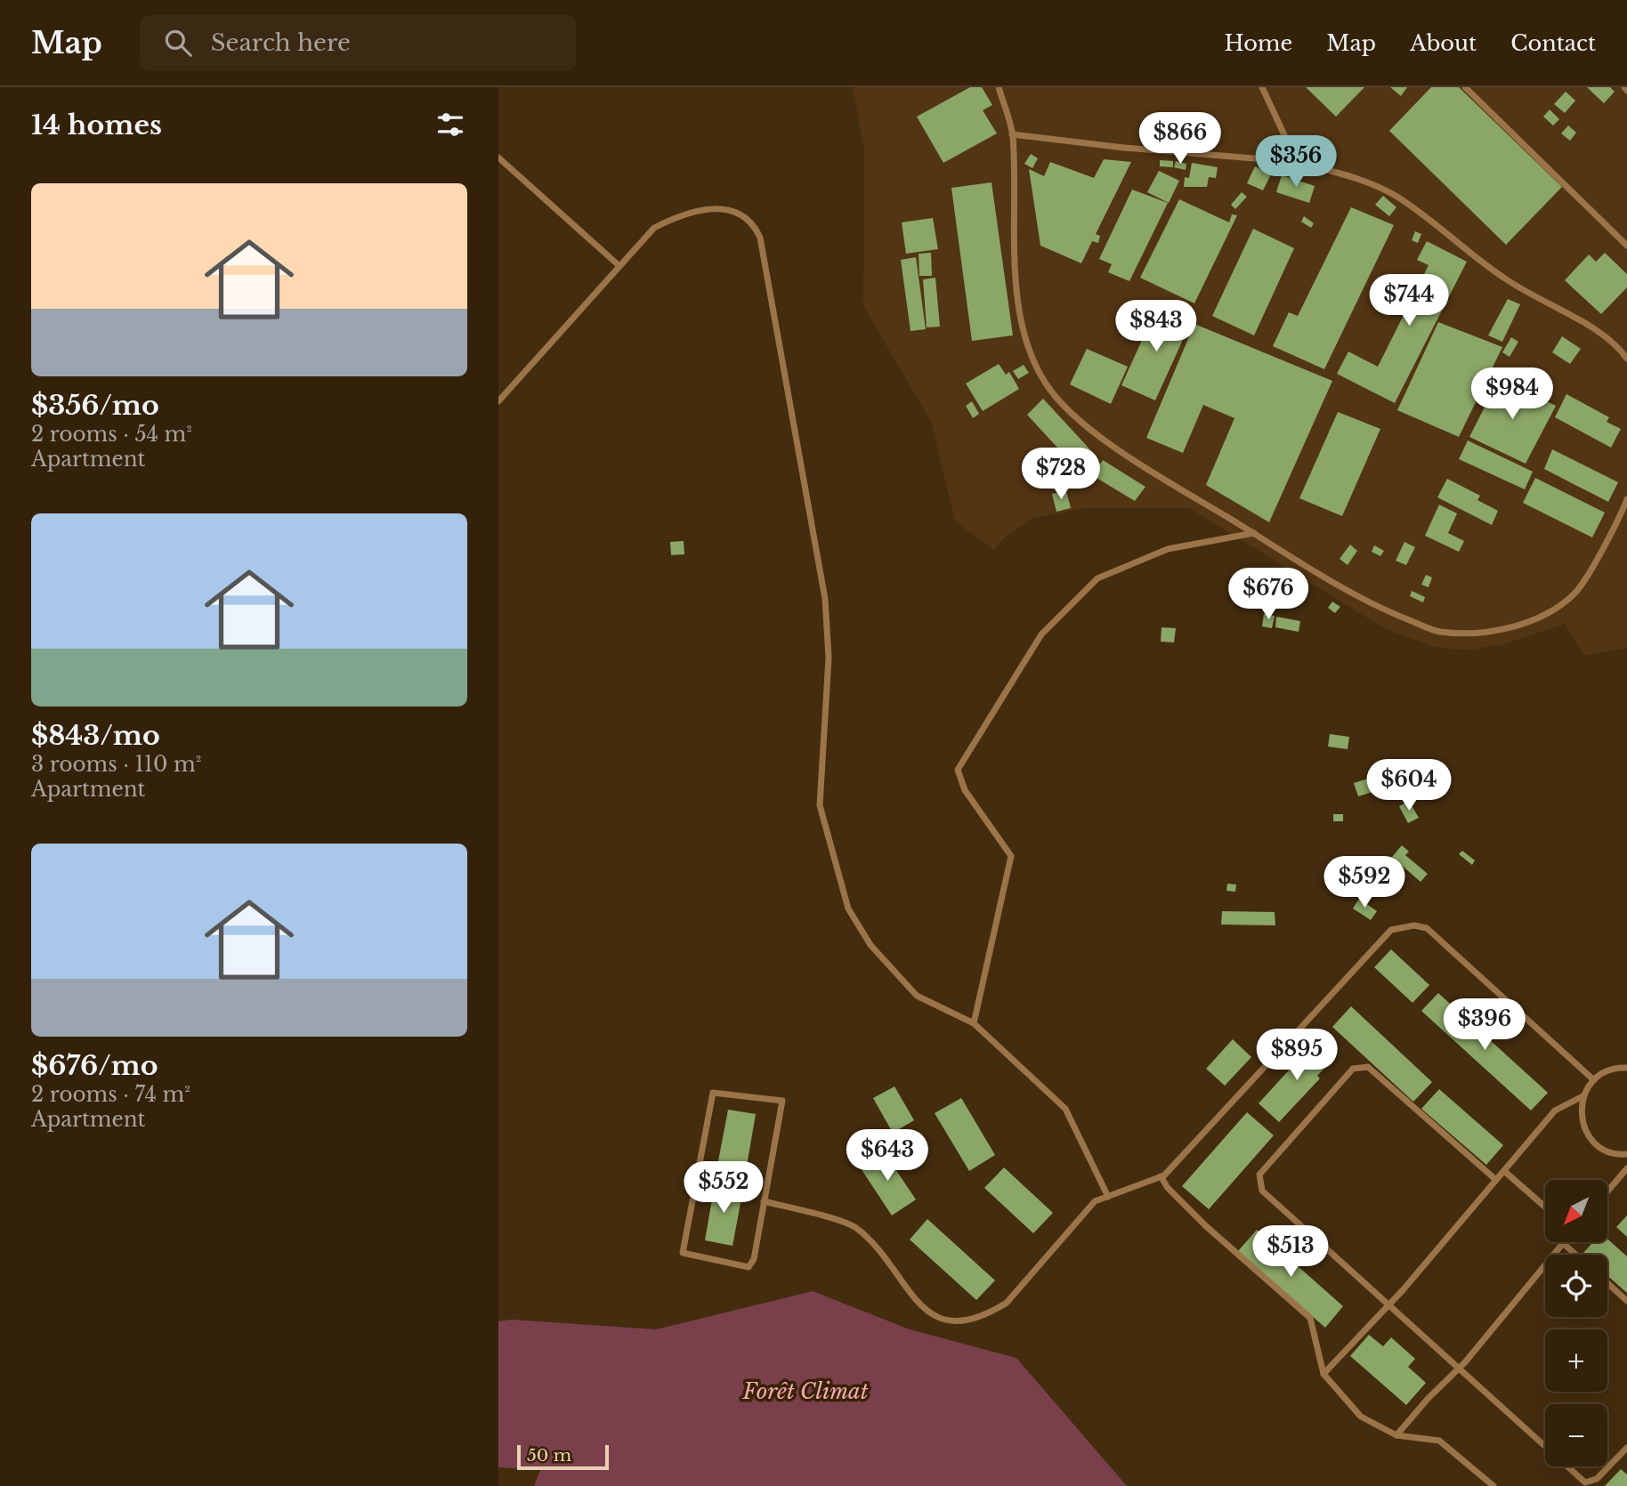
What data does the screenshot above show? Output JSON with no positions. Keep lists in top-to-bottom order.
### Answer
{
  "parks": ["Forêt Climat"],
  "scale_bar": "50 m",
  "north": "bottom left",
  "page": {
    "header": "Map",
    "search": "Search here",
    "nav": [
      "Home",
      "Map",
      "About",
      "Contact"
    ],
    "heading": "14 homes",
    "price": [
      "$866",
      "$356",
      "$744",
      "$843",
      "$984",
      "$728",
      "$676",
      "$604",
      "$592",
      "$396",
      "$895",
      "$643",
      "$552",
      "$513"
    ],
    "list": [
      {
        "name": "$356/mo",
        "note": "2 rooms · 54 m² · Apartment"
      },
      {
        "name": "$843/mo",
        "note": "3 rooms · 110 m² · Apartment"
      },
      {
        "name": "$676/mo",
        "note": "2 rooms · 74 m² · Apartment"
      }
    ],
    "map_buttons": ["+", "−"],
    "scale": "50 m"
  }
}
